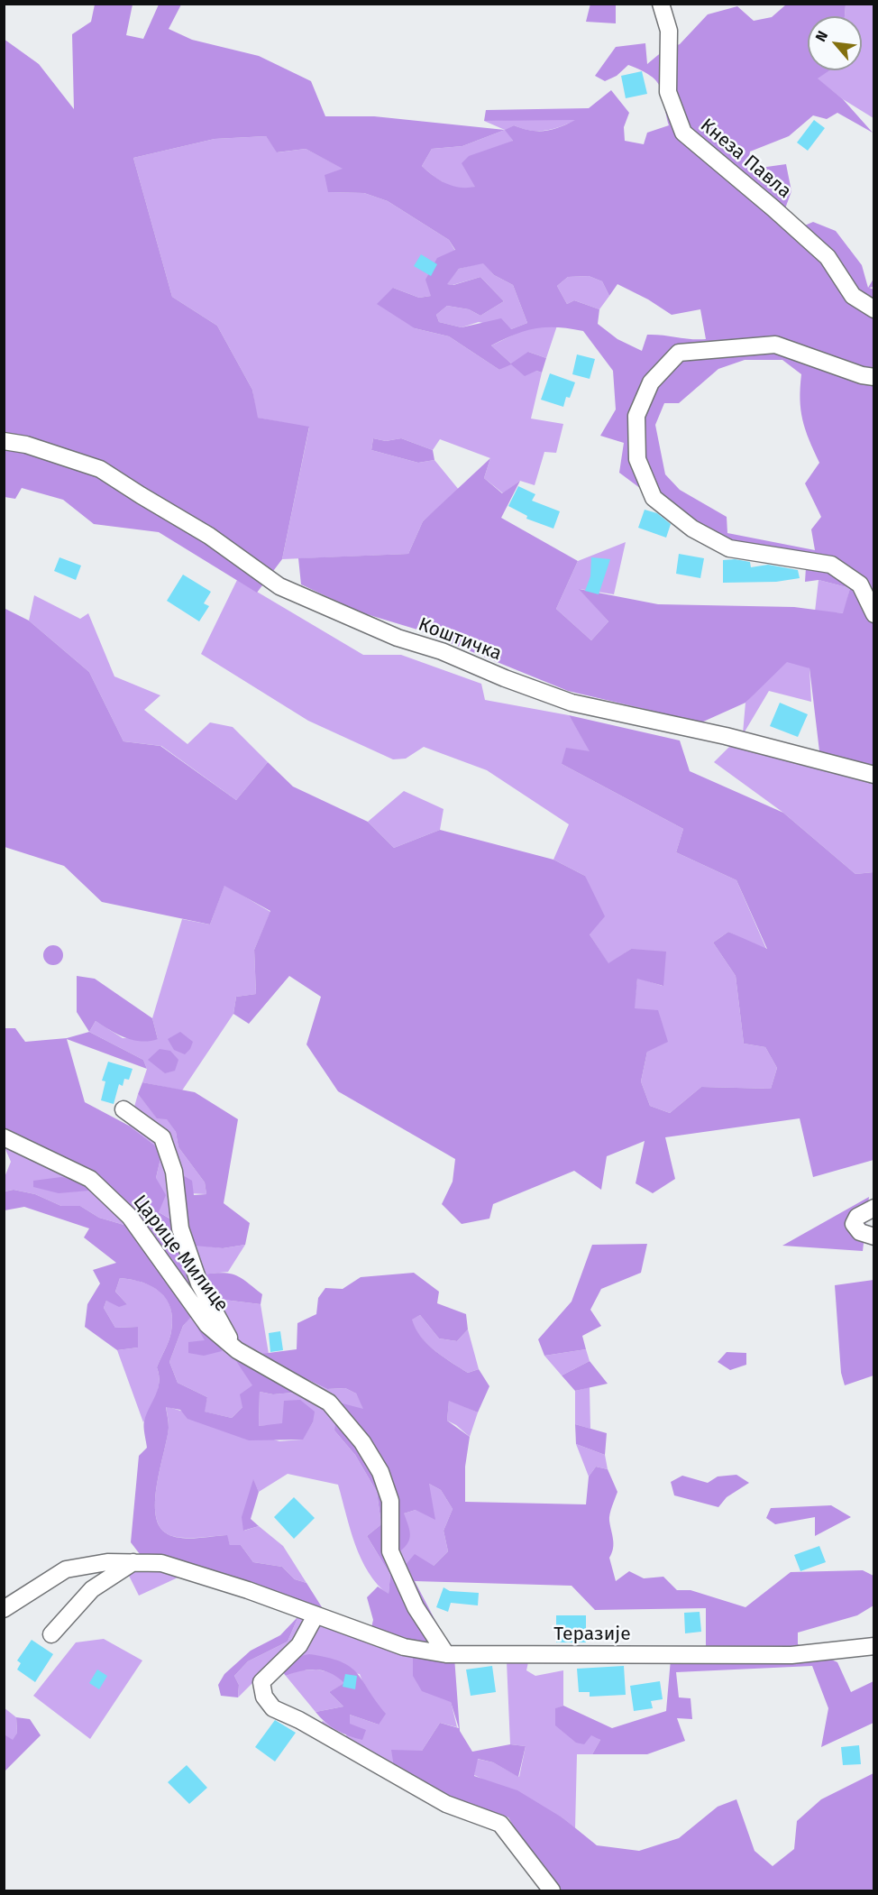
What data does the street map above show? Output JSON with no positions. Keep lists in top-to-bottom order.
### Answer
{
  "streets": {
    "street": [
      "Кнеза Павла",
      "Коштичка",
      "Царице Милице",
      "Теразије"
    ]
  },
  "crossings": [
    ["Царице Милице", "Теразије"]
  ],
  "north": "top left"
}
